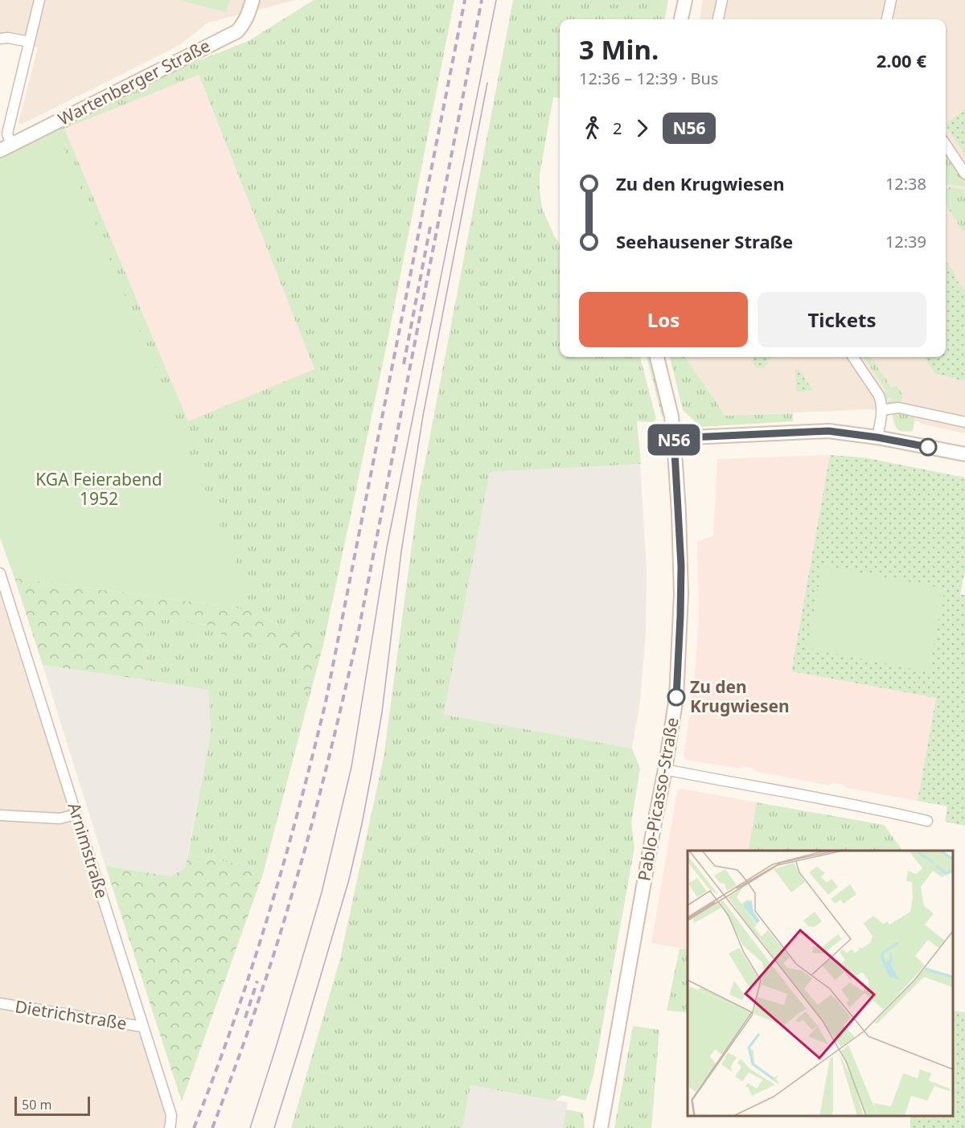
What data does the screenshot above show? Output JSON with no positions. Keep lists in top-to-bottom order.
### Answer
{
  "streets": {
    "main road": ["Wartenberger Straße", "Pablo-Picasso-Straße"],
    "street": ["Arnimstraße", "Dietrichstraße"]
  },
  "crossings": [
    ["Arnimstraße", "Dietrichstraße"]
  ],
  "parks": ["KGA Feierabend 1952"],
  "places": ["Zu den Krugwiesen"],
  "lines": ["bus line N56"],
  "scale_bar": "50 m",
  "page": {
    "on_map": "N56",
    "heading": ["3 Min.", "12:36 – 12:39 · Bus", "2.00 €"],
    "legs": ["2", "N56"],
    "list": [
      {
        "name": "Zu den Krugwiesen",
        "value": "12:38"
      },
      {
        "name": "Seehausener Straße",
        "value": "12:39"
      }
    ],
    "buttons": ["Los", "Tickets"],
    "scale": "50 m"
  }
}
